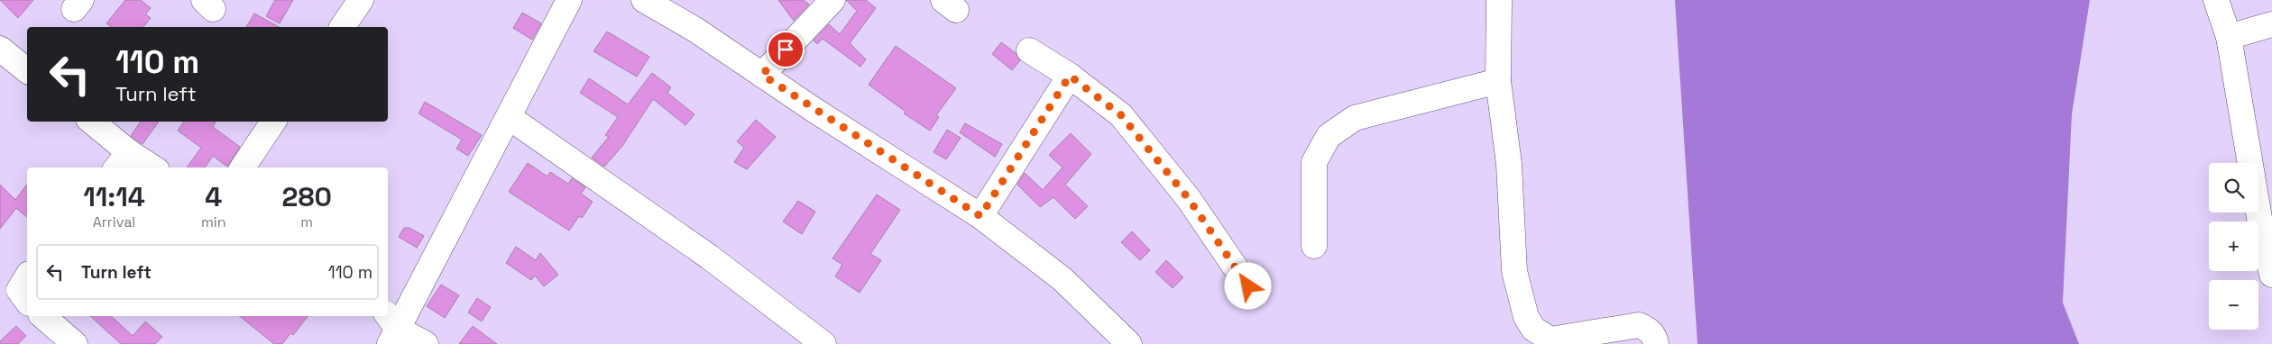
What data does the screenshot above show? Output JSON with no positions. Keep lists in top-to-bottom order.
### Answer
{
  "page": {
    "turn": ["110 m", "Turn left"],
    "map_buttons": ["+", "−"],
    "eta": [
      "11:14",
      "Arrival",
      "4",
      "min",
      "280",
      "m"
    ],
    "list": [
      {
        "name": "Turn left",
        "value": "110 m"
      }
    ]
  }
}
